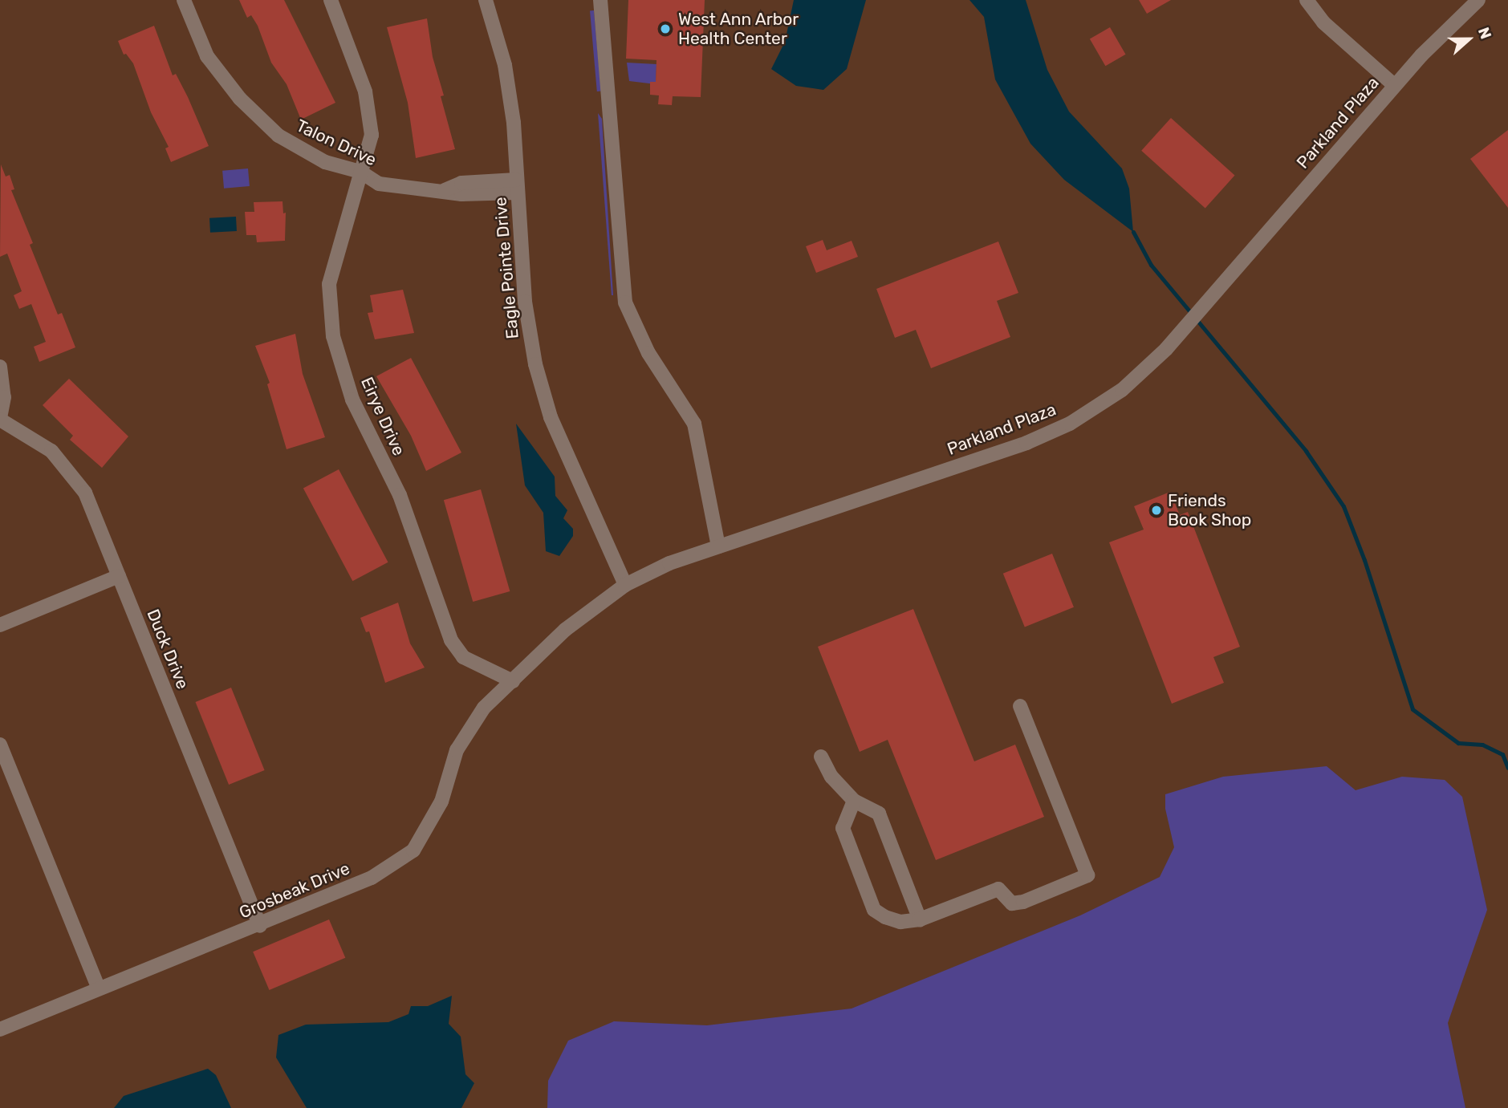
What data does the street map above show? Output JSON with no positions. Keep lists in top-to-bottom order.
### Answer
{
  "streets": {
    "street": [
      "Parkland Plaza",
      "Talon Drive",
      "Eagle Pointe Drive",
      "Eirye Drive",
      "Duck Drive",
      "Grosbeak Drive"
    ]
  },
  "crossings": [
    ["Parkland Plaza", "Eagle Pointe Drive"],
    ["Parkland Plaza", "Eirye Drive"],
    ["Parkland Plaza", "Grosbeak Drive"],
    ["Talon Drive", "Eagle Pointe Drive"],
    ["Talon Drive", "Eirye Drive"],
    ["Eirye Drive", "Grosbeak Drive"],
    ["Duck Drive", "Grosbeak Drive"]
  ],
  "places": ["West Ann Arbor Health Center", "Friends Book Shop"],
  "north": "right"
}
